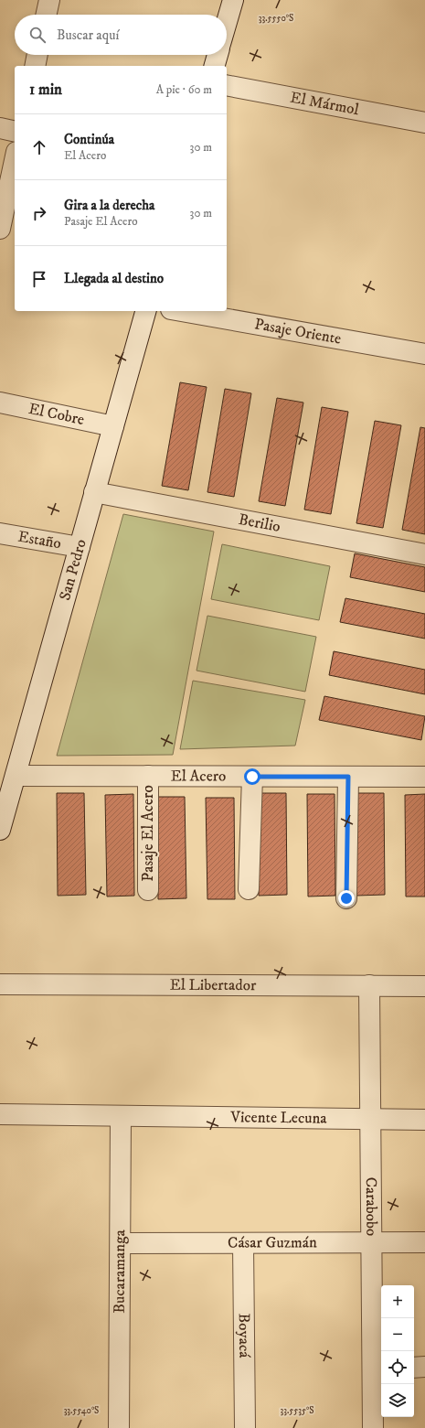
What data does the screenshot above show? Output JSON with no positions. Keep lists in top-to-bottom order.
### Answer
{
  "streets": {
    "street": [
      "El Mármol",
      "Pasaje Oriente",
      "El Cobre",
      "Berilio",
      "Estaño",
      "San Pedro",
      "El Acero",
      "Pasaje El Acero",
      "El Libertador",
      "Vicente Lecuna",
      "Carabobo",
      "Cásar Guzmán",
      "Bucaramanga",
      "Boyacá"
    ]
  },
  "crossings": [
    ["El Cobre", "San Pedro"],
    ["Berilio", "San Pedro"],
    ["Estaño", "San Pedro"],
    ["San Pedro", "El Acero"],
    ["El Acero", "Pasaje El Acero"],
    ["El Libertador", "Carabobo"],
    ["Vicente Lecuna", "Carabobo"],
    ["Vicente Lecuna", "Bucaramanga"],
    ["Carabobo", "Cásar Guzmán"],
    ["Cásar Guzmán", "Bucaramanga"],
    ["Cásar Guzmán", "Boyacá"]
  ],
  "page": {
    "search": "Buscar aquí",
    "heading": ["1 min", "A pie · 60 m"],
    "list": [
      ["Continúa", "El Acero", "30 m"],
      ["Gira a la derecha", "Pasaje El Acero", "30 m"],
      "Llegada al destino"
    ],
    "map_buttons": ["+", "−"]
  },
  "coordinates": ["33.5550°S", "33.5540°S", "33.5535°S"]
}
